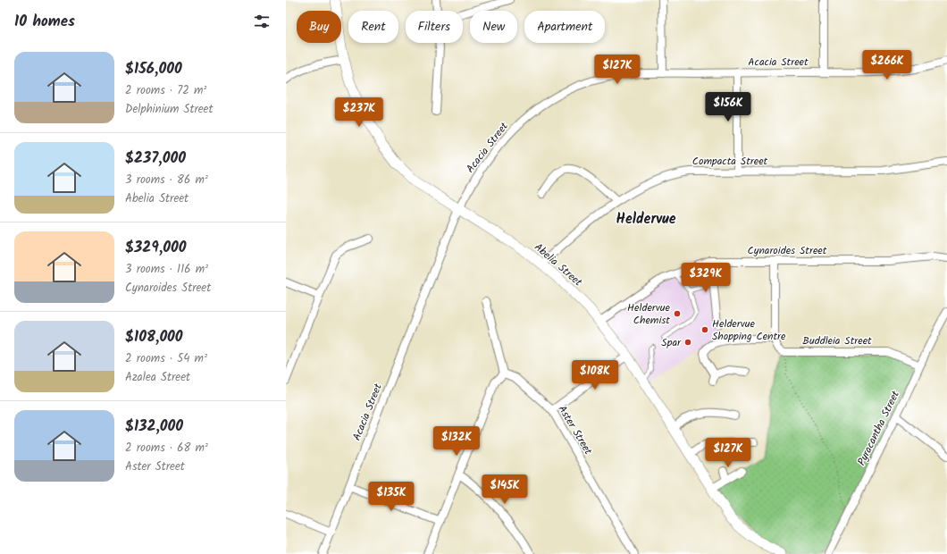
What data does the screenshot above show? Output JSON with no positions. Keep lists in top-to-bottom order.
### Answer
{
  "streets": {
    "street": [
      "Acacia Street",
      "Compacta Street",
      "Cynaroides Street",
      "Abelia Street",
      "Buddleia Street",
      "Pyracantha Street",
      "Aster Street"
    ]
  },
  "crossings": [
    ["Acacia Street", "Abelia Street"],
    ["Compacta Street", "Abelia Street"],
    ["Cynaroides Street", "Abelia Street"],
    ["Buddleia Street", "Pyracantha Street"]
  ],
  "districts": ["Heldervue"],
  "places": ["Heldervue Chemist", "Heldervue Shopping Centre", "Spar"],
  "page": {
    "heading": "10 homes",
    "chip": [
      "Buy",
      "Rent",
      "Filters",
      "New",
      "Apartment"
    ],
    "list": [
      {
        "name": "$156,000",
        "note": "2 rooms · 72 m² · Delphinium Street"
      },
      {
        "name": "$237,000",
        "note": "3 rooms · 86 m² · Abelia Street"
      },
      {
        "name": "$329,000",
        "note": "3 rooms · 116 m² · Cynaroides Street"
      },
      {
        "name": "$108,000",
        "note": "2 rooms · 54 m² · Azalea Street"
      },
      {
        "name": "$132,000",
        "note": "2 rooms · 68 m² · Aster Street"
      }
    ],
    "price": [
      "$266K",
      "$127K",
      "$156K",
      "$237K",
      "$329K",
      "$108K",
      "$132K",
      "$127K",
      "$145K",
      "$135K"
    ]
  }
}
